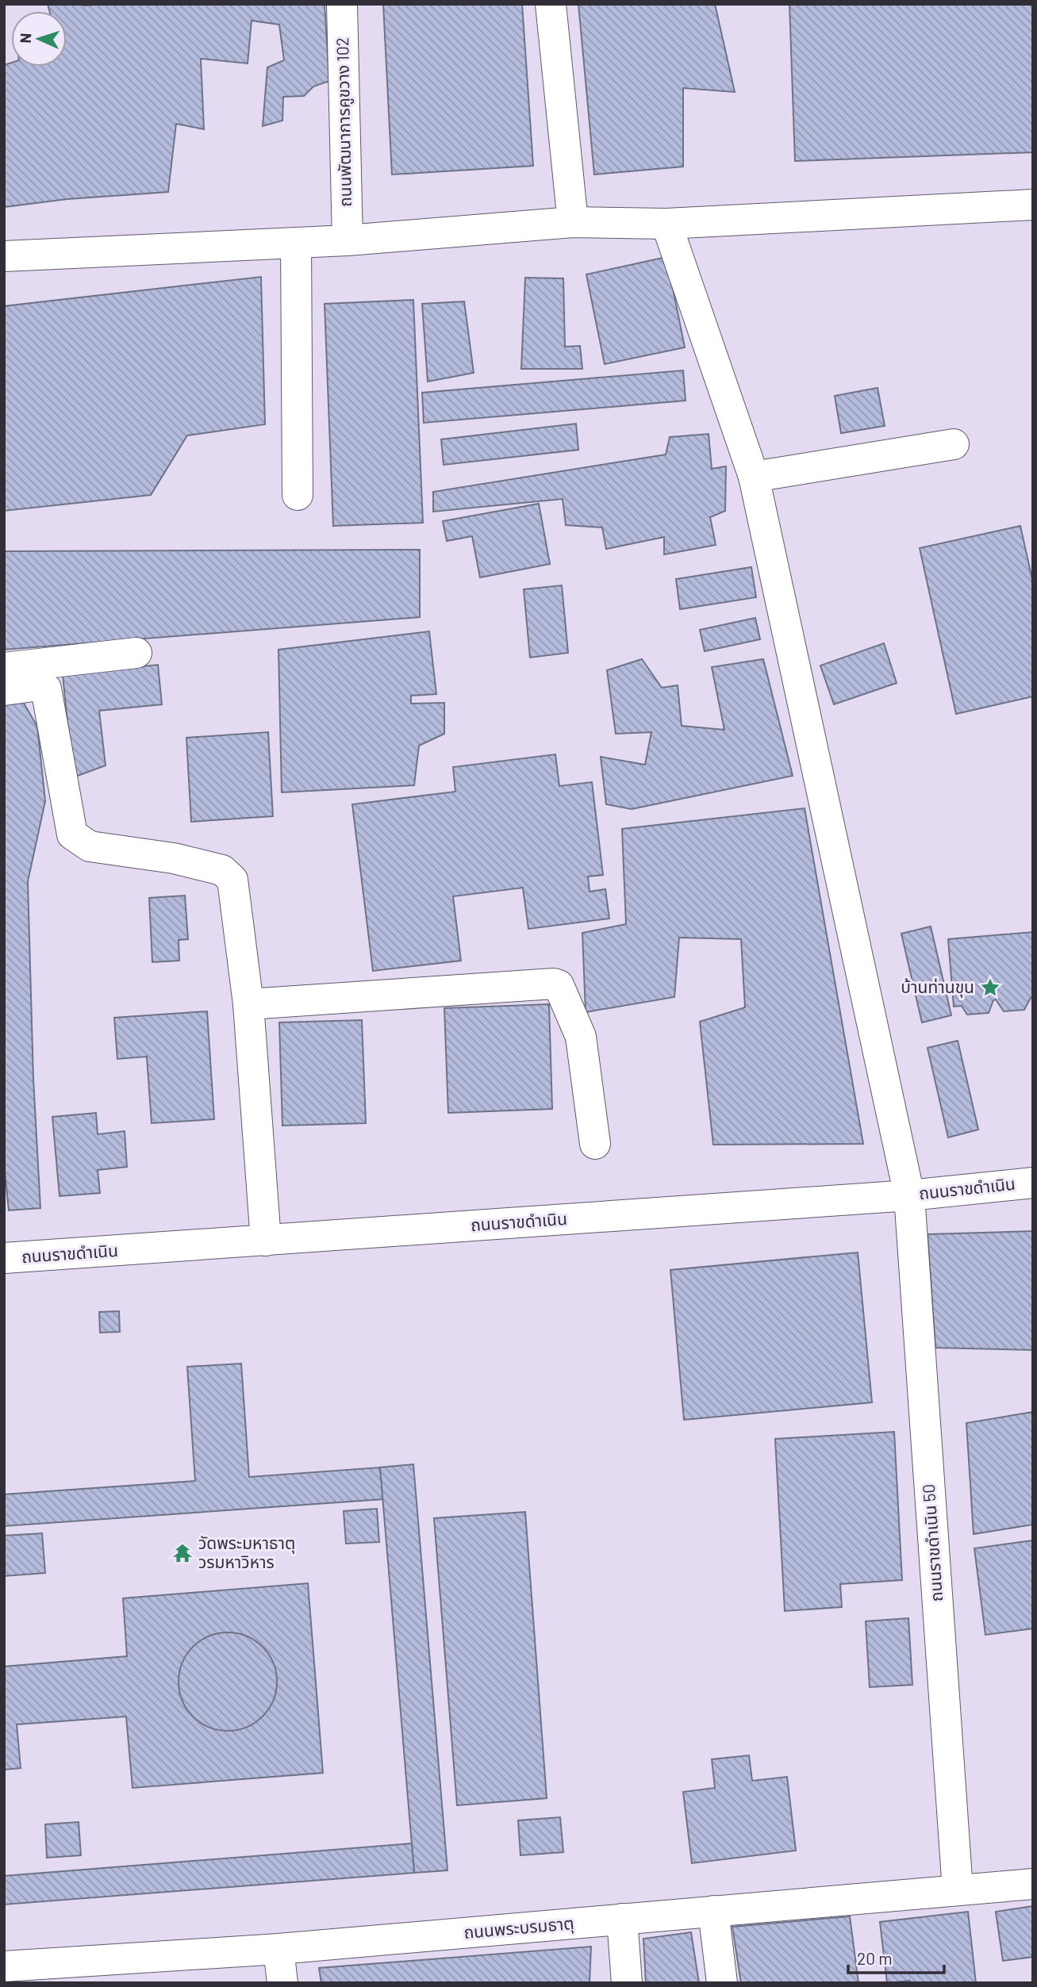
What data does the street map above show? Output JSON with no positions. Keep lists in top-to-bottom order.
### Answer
{
  "streets": {
    "street": [
      "ถนนพัฒนาการคูขวาง 102",
      "ถนนราขดำเนิน",
      "ถนนราขดำเนิน 50",
      "ถนนพระบรมธาตุ"
    ]
  },
  "crossings": [
    ["ถนนราขดำเนิน", "ถนนราขดำเนิน 50"],
    ["ถนนราขดำเนิน 50", "ถนนพระบรมธาตุ"]
  ],
  "places": {
    "place": ["บ้านท่านขุน"],
    "temple": ["วัดพระมหาธาตุ วรมหาวิหาร"]
  },
  "scale_bar": "20 m",
  "north": "left"
}
